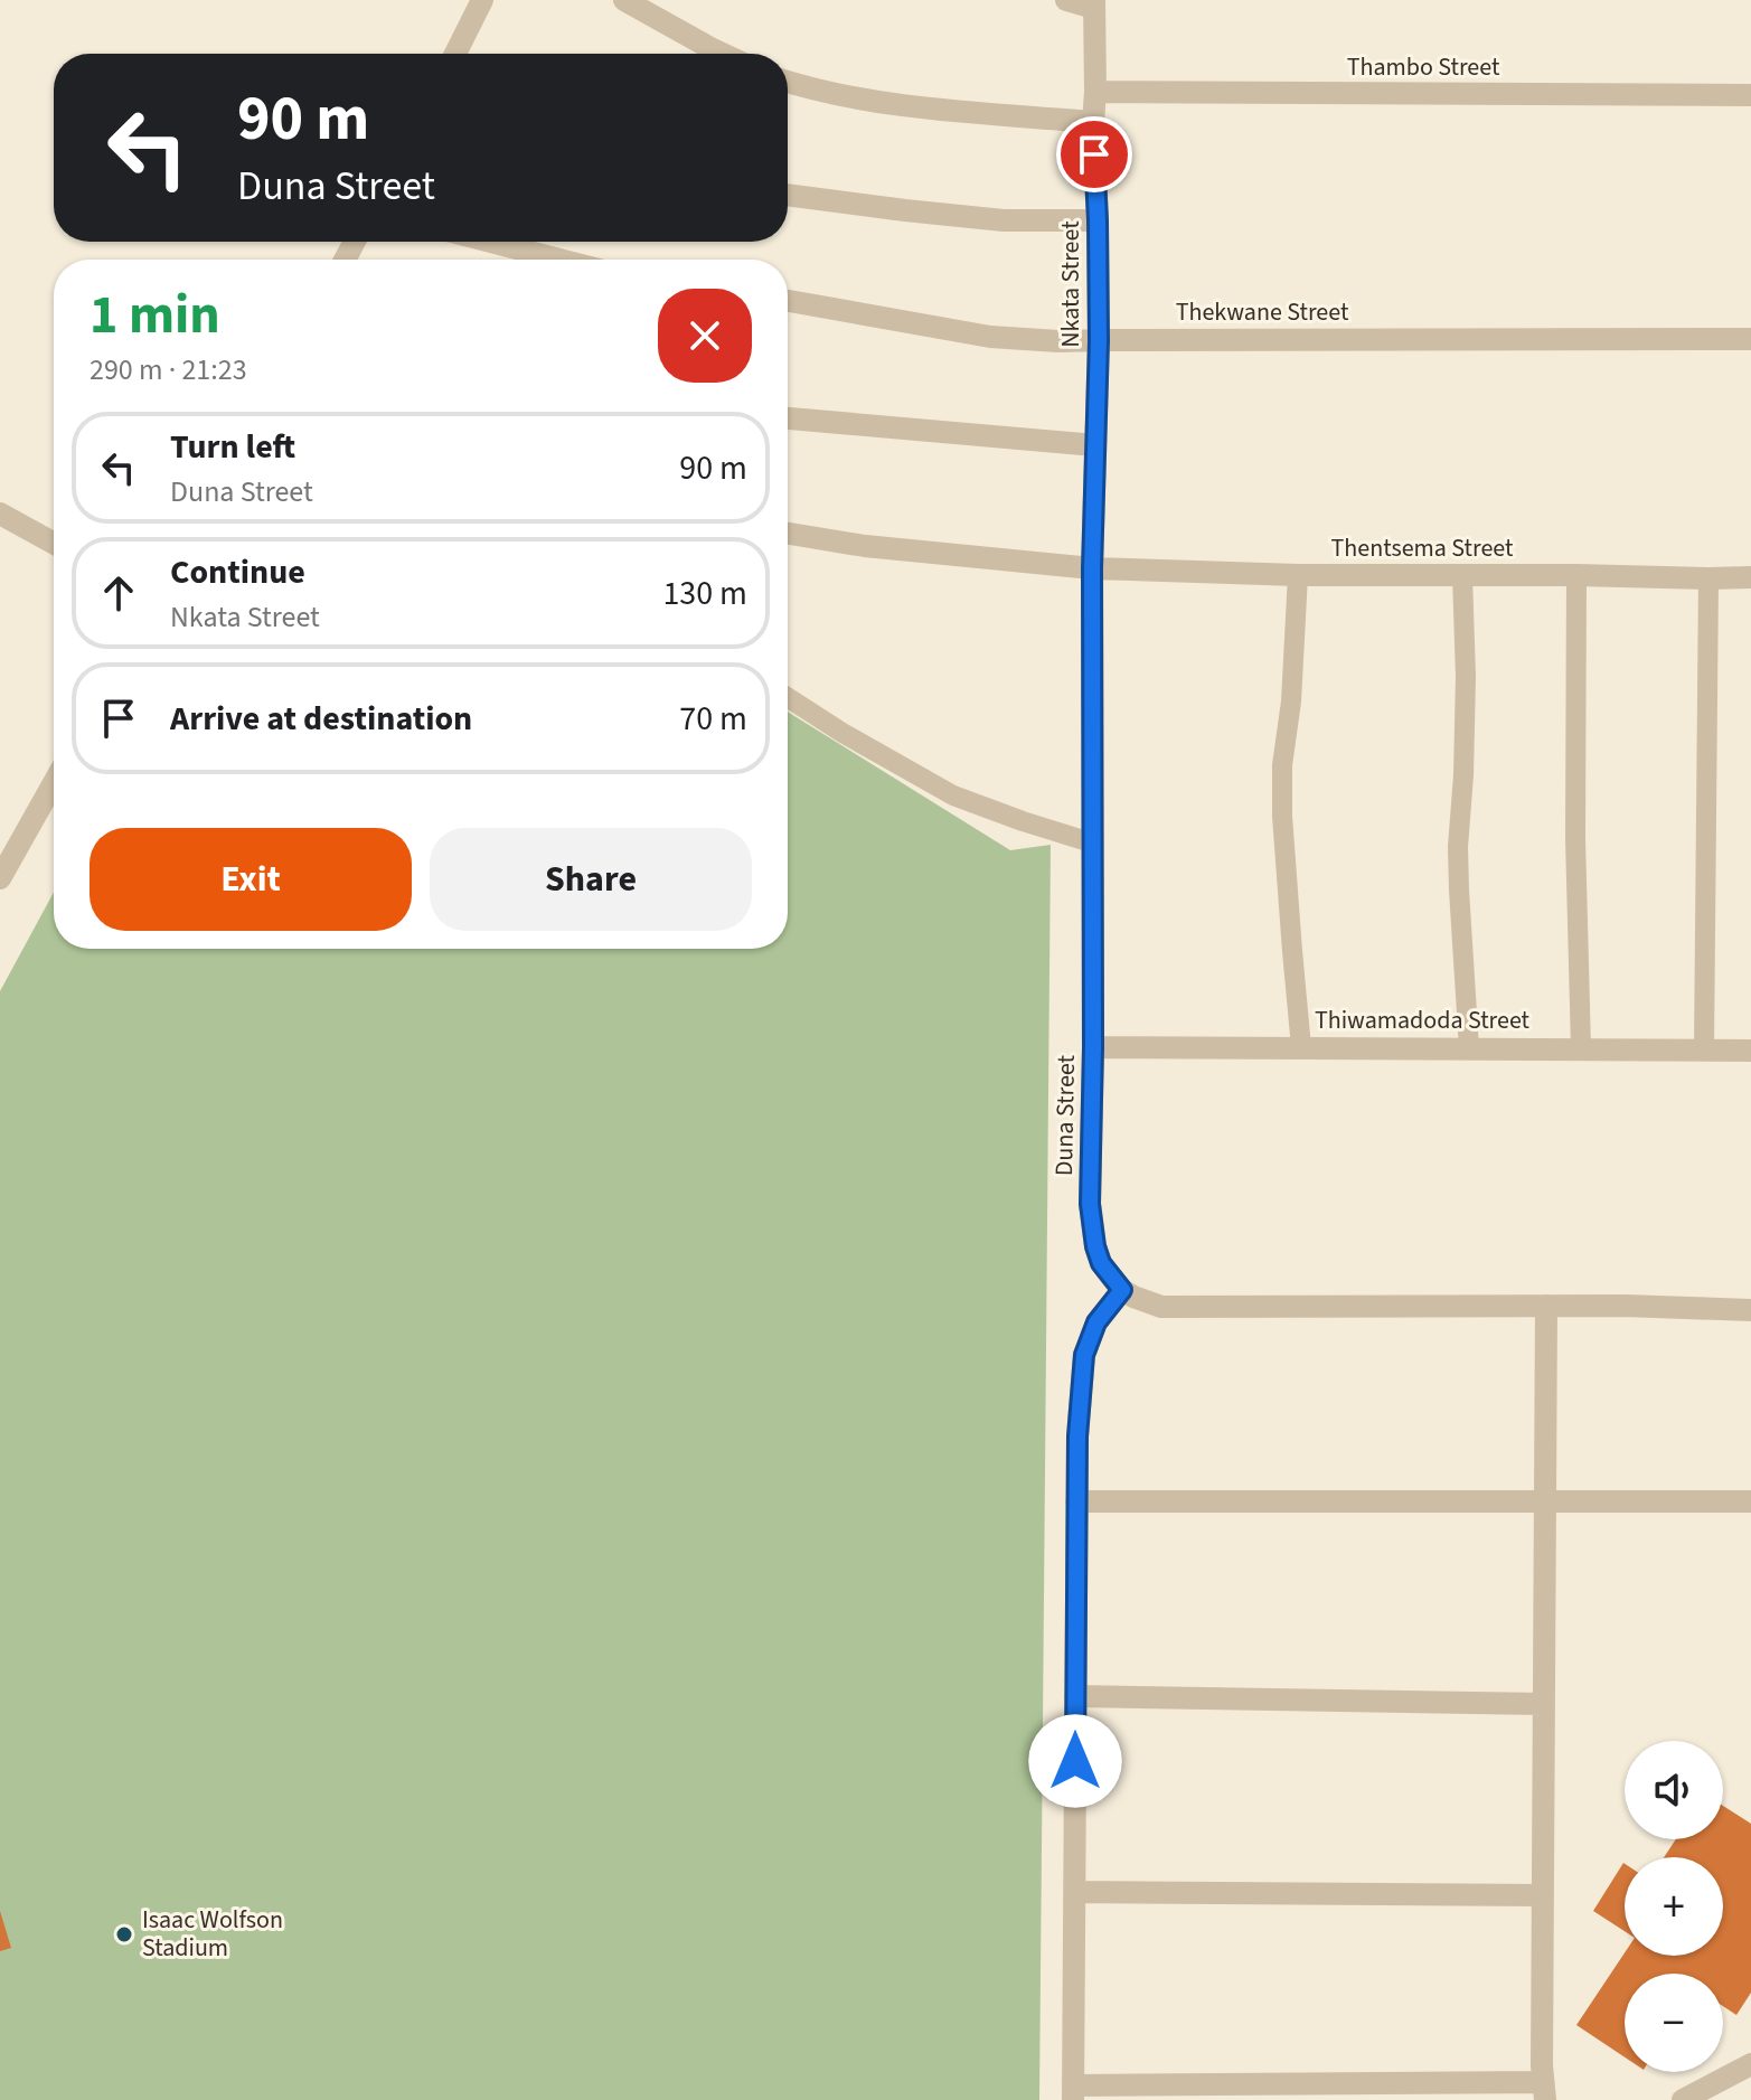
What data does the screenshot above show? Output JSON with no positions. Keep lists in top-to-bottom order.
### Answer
{
  "streets": {
    "street": [
      "Thambo Street",
      "Nkata Street",
      "Thekwane Street",
      "Thentsema Street",
      "Thiwamadoda Street",
      "Duna Street"
    ]
  },
  "crossings": [
    ["Thambo Street", "Nkata Street"],
    ["Nkata Street", "Thekwane Street"],
    ["Nkata Street", "Thentsema Street"],
    ["Nkata Street", "Duna Street"],
    ["Thentsema Street", "Duna Street"],
    ["Thiwamadoda Street", "Duna Street"]
  ],
  "places": ["Isaac Wolfson Stadium"],
  "page": {
    "turn": ["90 m", "Duna Street"],
    "heading": ["1 min", "290 m · 21:23"],
    "list": [
      {
        "name": "Turn left",
        "note": "Duna Street",
        "value": "90 m"
      },
      {
        "name": "Continue",
        "note": "Nkata Street",
        "value": "130 m"
      },
      {
        "name": "Arrive at destination",
        "value": "70 m"
      }
    ],
    "buttons": ["Exit", "Share"],
    "map_buttons": ["+", "−"]
  }
}
